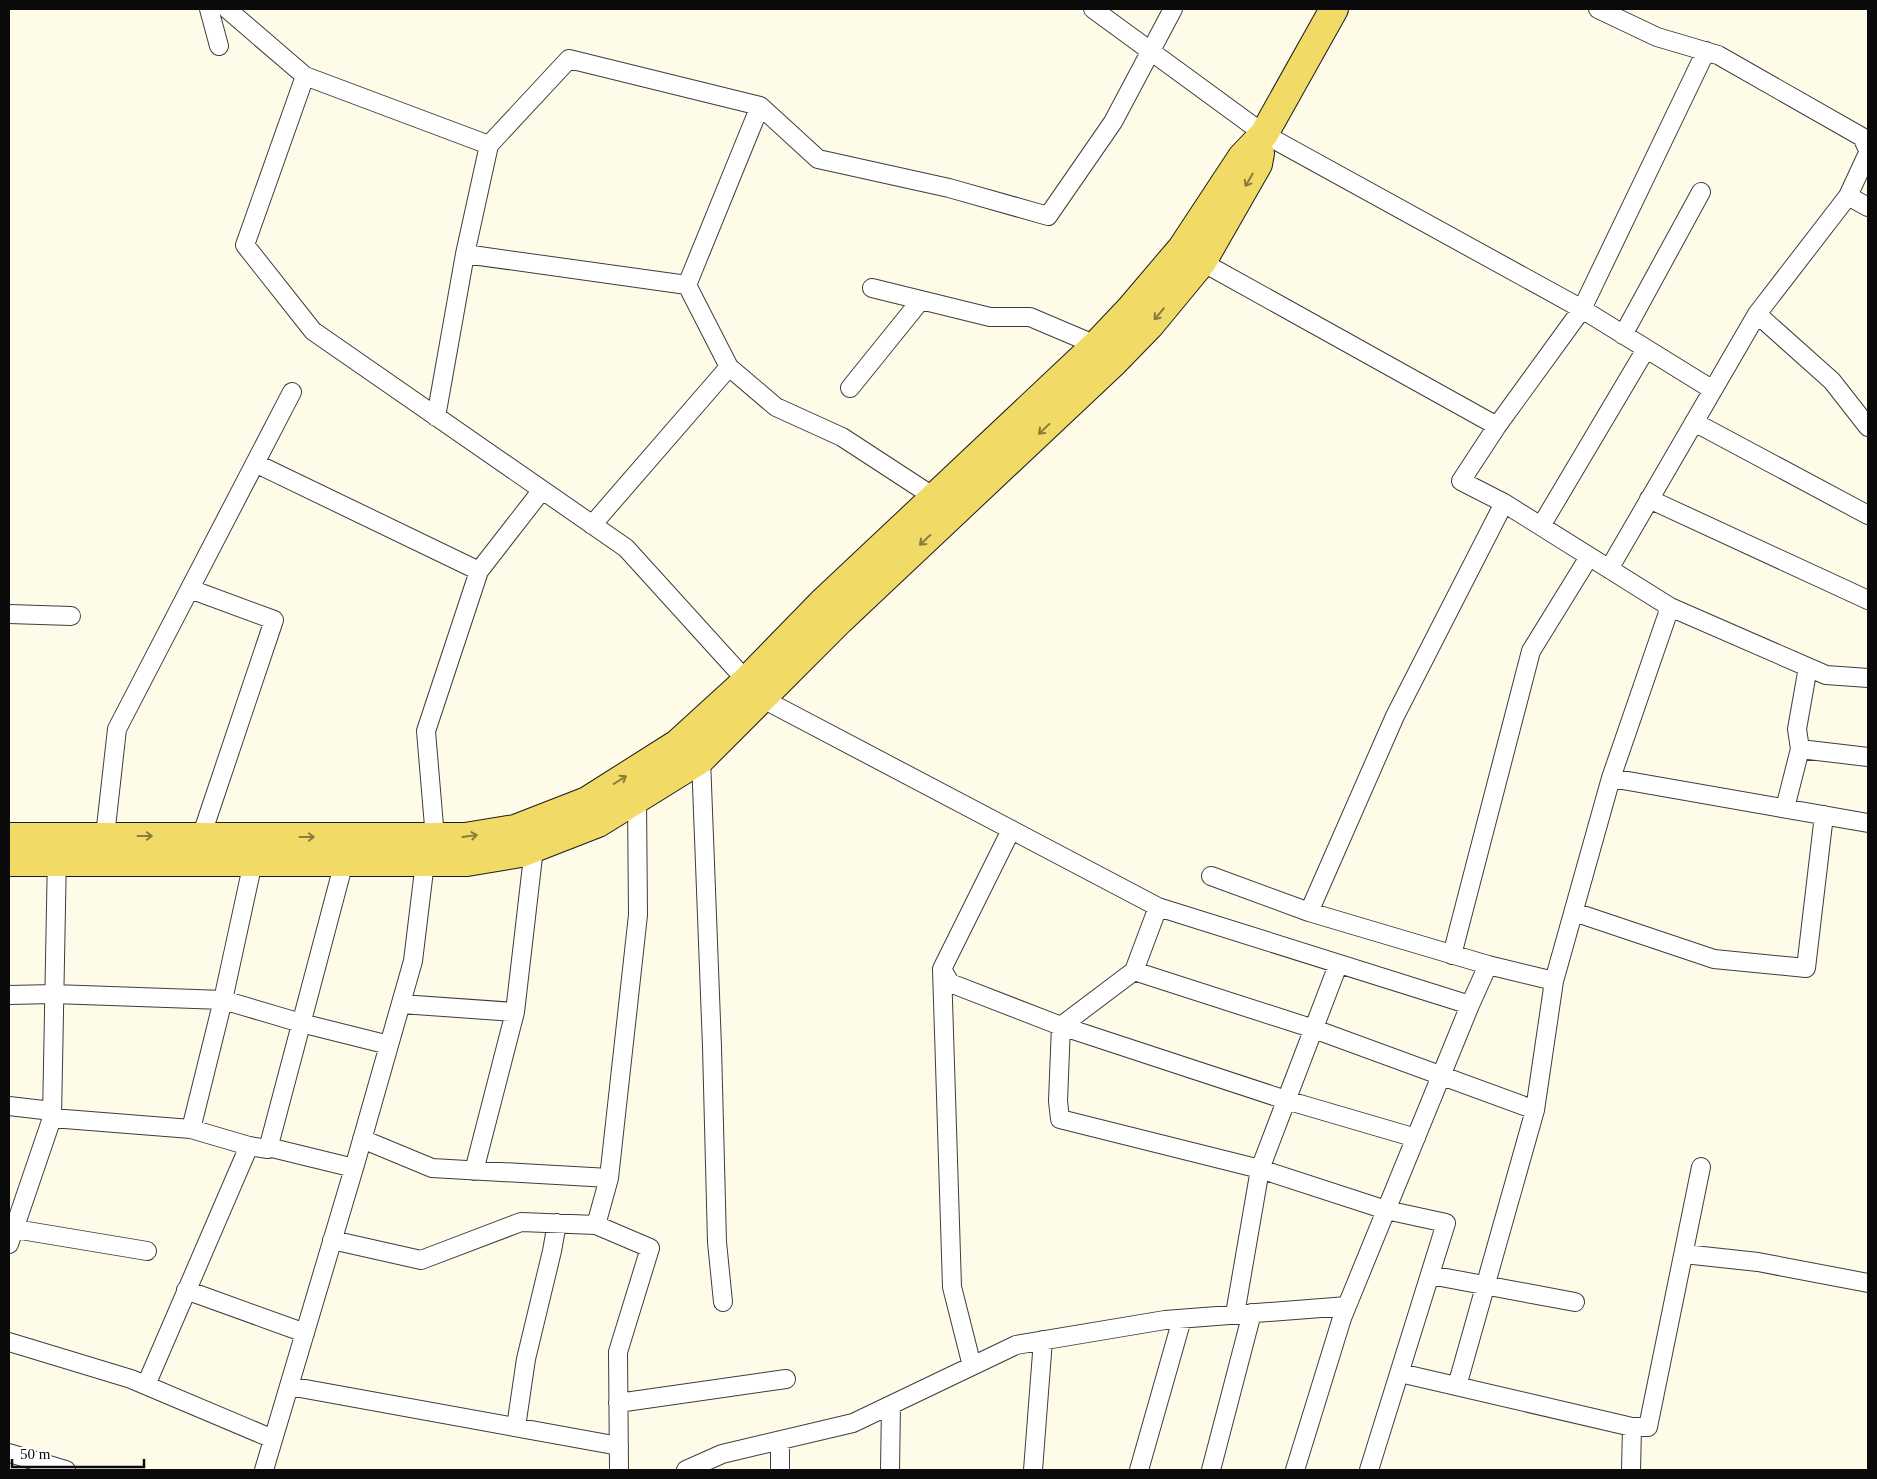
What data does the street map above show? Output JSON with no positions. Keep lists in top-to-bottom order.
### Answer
{
  "scale_bar": "50 m"
}
